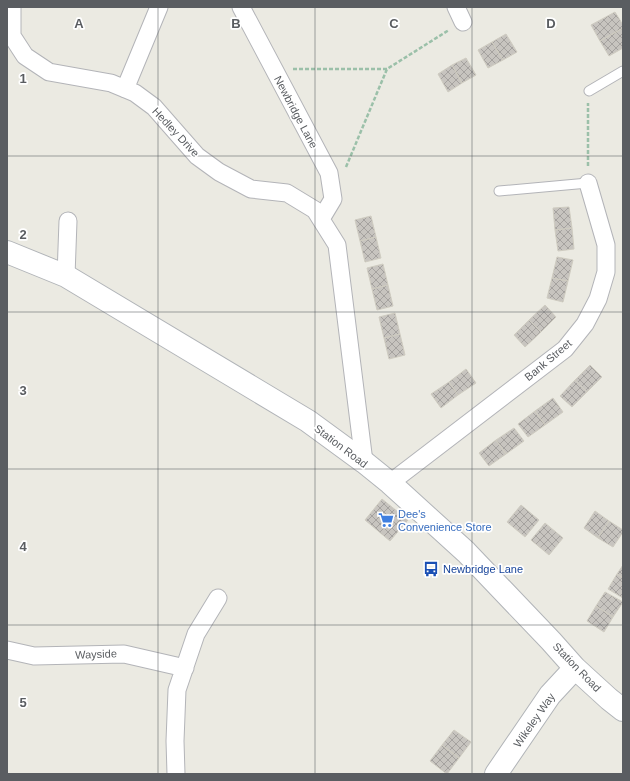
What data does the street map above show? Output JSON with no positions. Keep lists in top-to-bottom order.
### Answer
{
  "streets": {
    "main road": ["Station Road", "Wikeley Way"],
    "street": [
      "Newbridge Lane",
      "Hedley Drive",
      "Bank Street",
      "Wayside"
    ]
  },
  "crossings": [
    ["Newbridge Lane", "Hedley Drive"],
    ["Bank Street", "Station Road"],
    ["Station Road", "Wikeley Way"]
  ],
  "places": {
    "supermarket": ["Dee's Convenience Store"],
    "bus stop": ["Newbridge Lane"]
  },
  "grid": {
    "columns": [
      "A",
      "B",
      "C",
      "D"
    ],
    "rows": [
      "1",
      "2",
      "3",
      "4",
      "5"
    ]
  }
}
